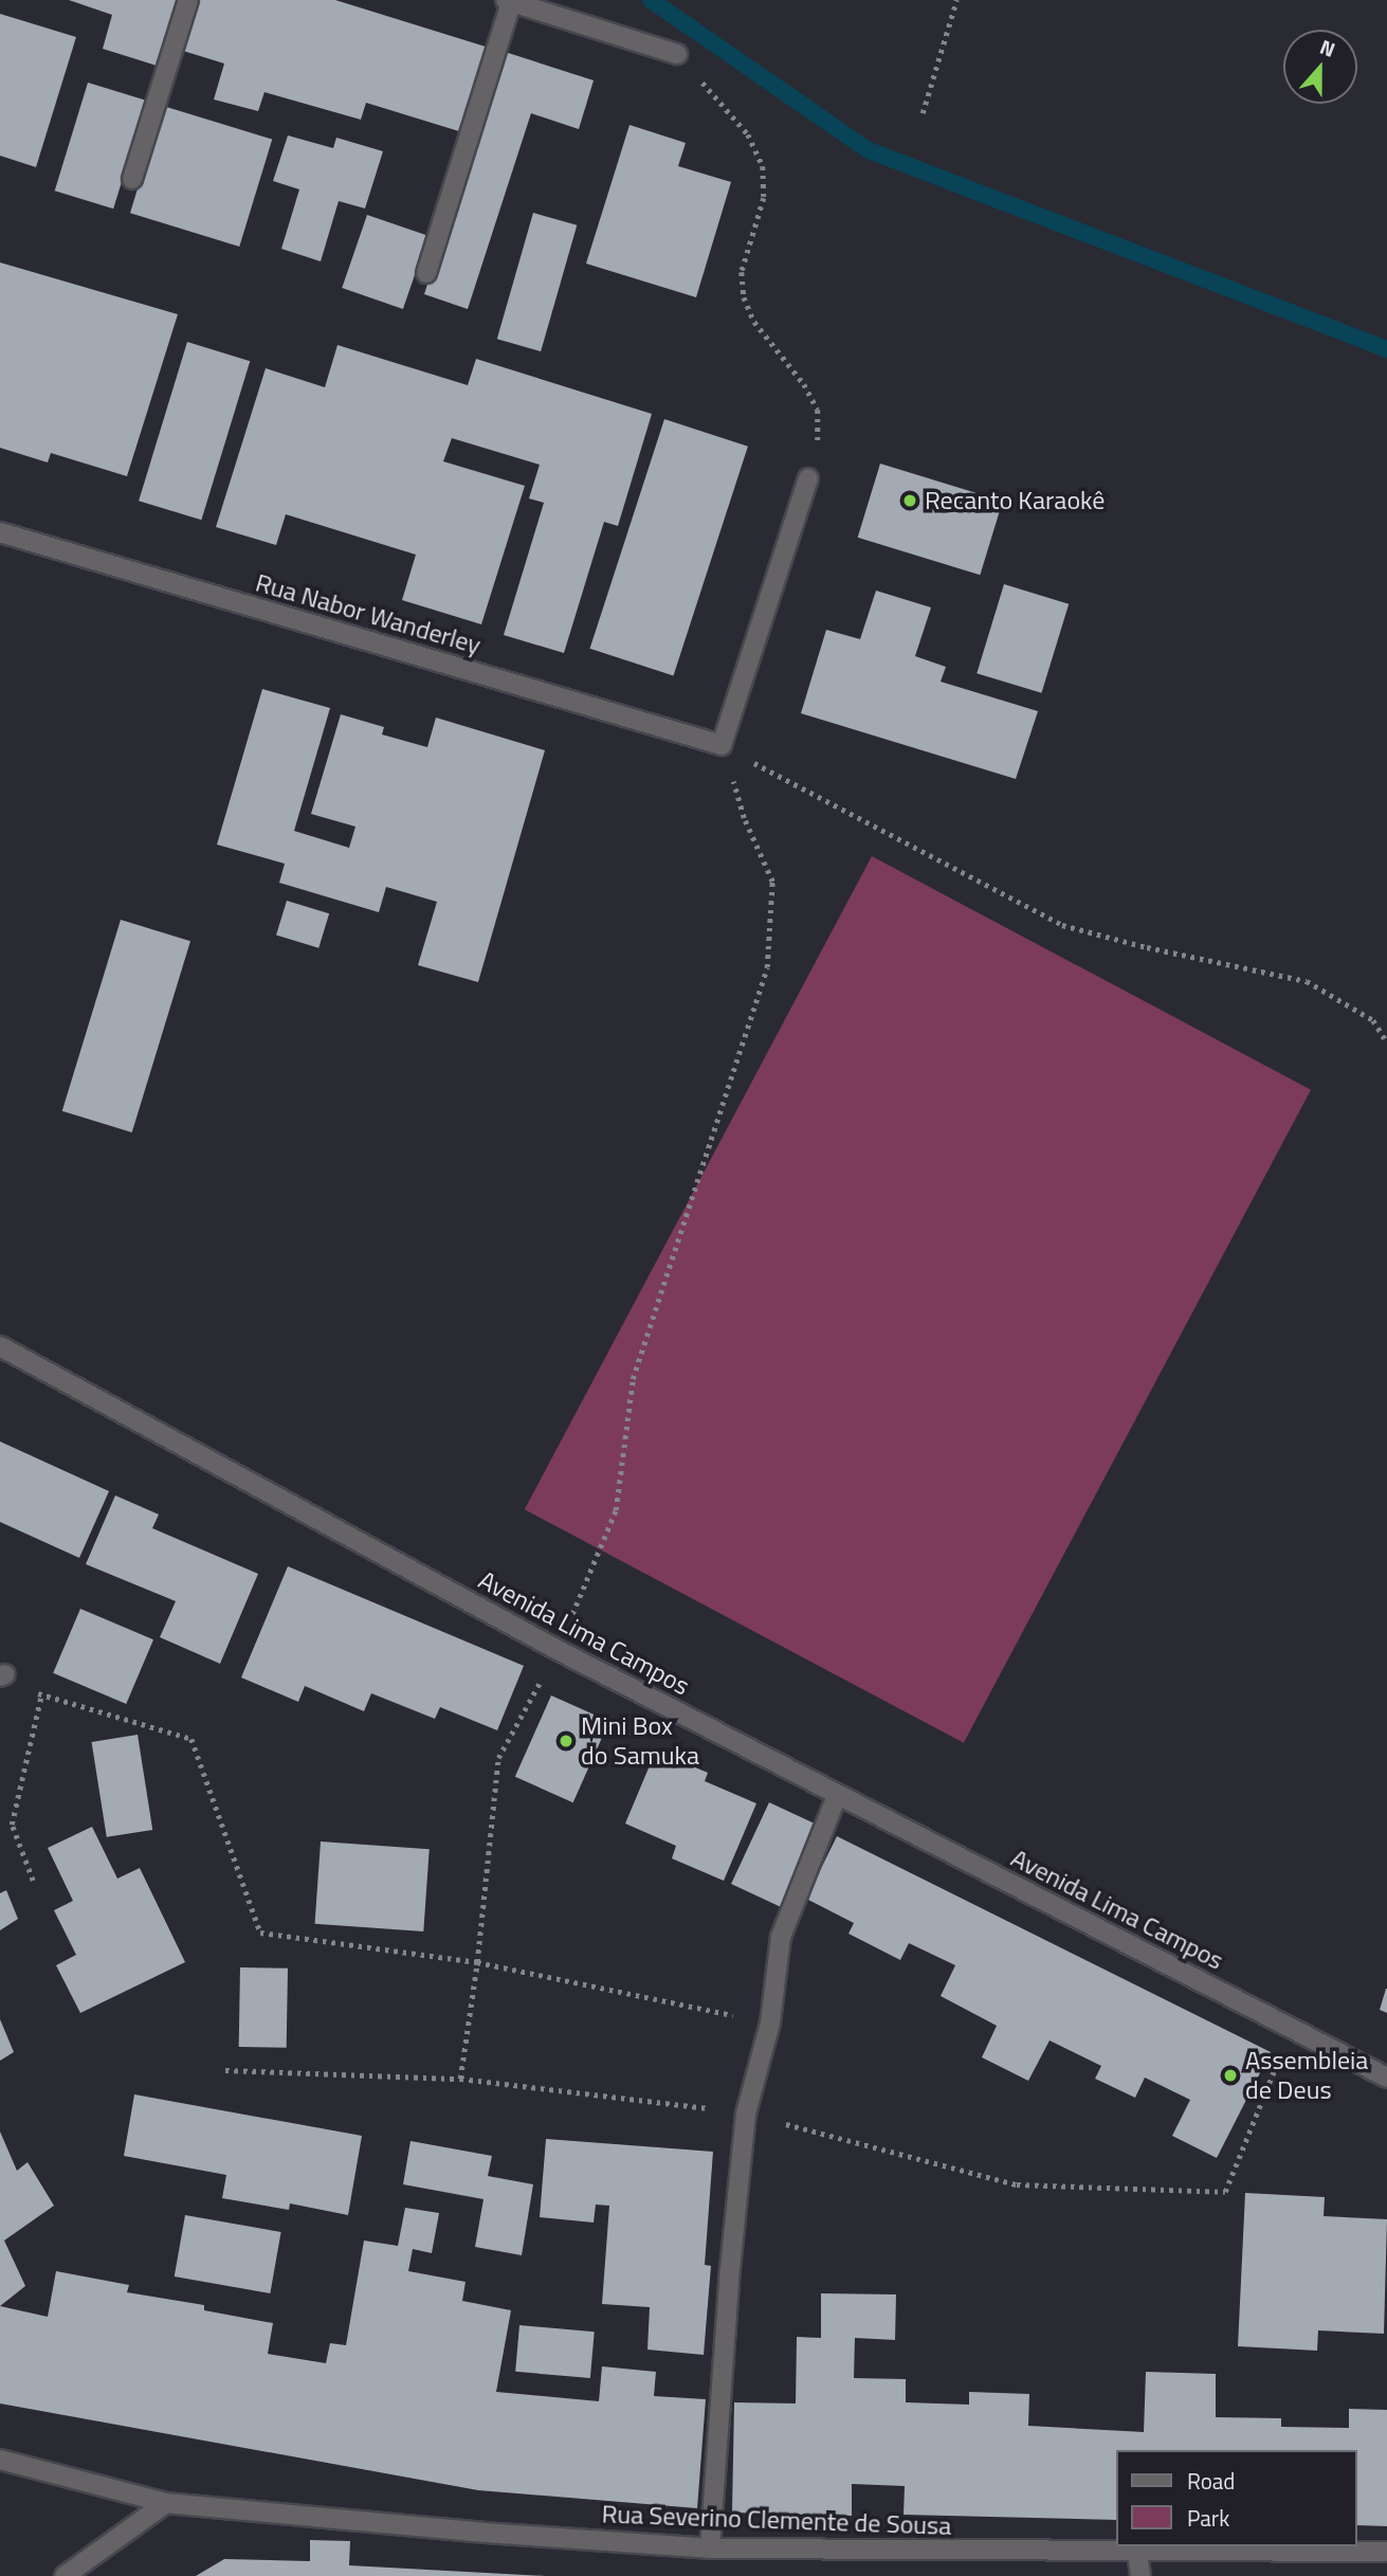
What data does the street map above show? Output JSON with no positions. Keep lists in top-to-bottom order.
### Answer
{
  "streets": {
    "street": ["Rua Nabor Wanderley", "Avenida Lima Campos", "Rua Severino Clemente de Sousa"]
  },
  "places": ["Recanto Karaokê", "Mini Box do Samuka", "Assembleia de Deus"],
  "legend": ["Road", "Park"],
  "north": "top"
}
